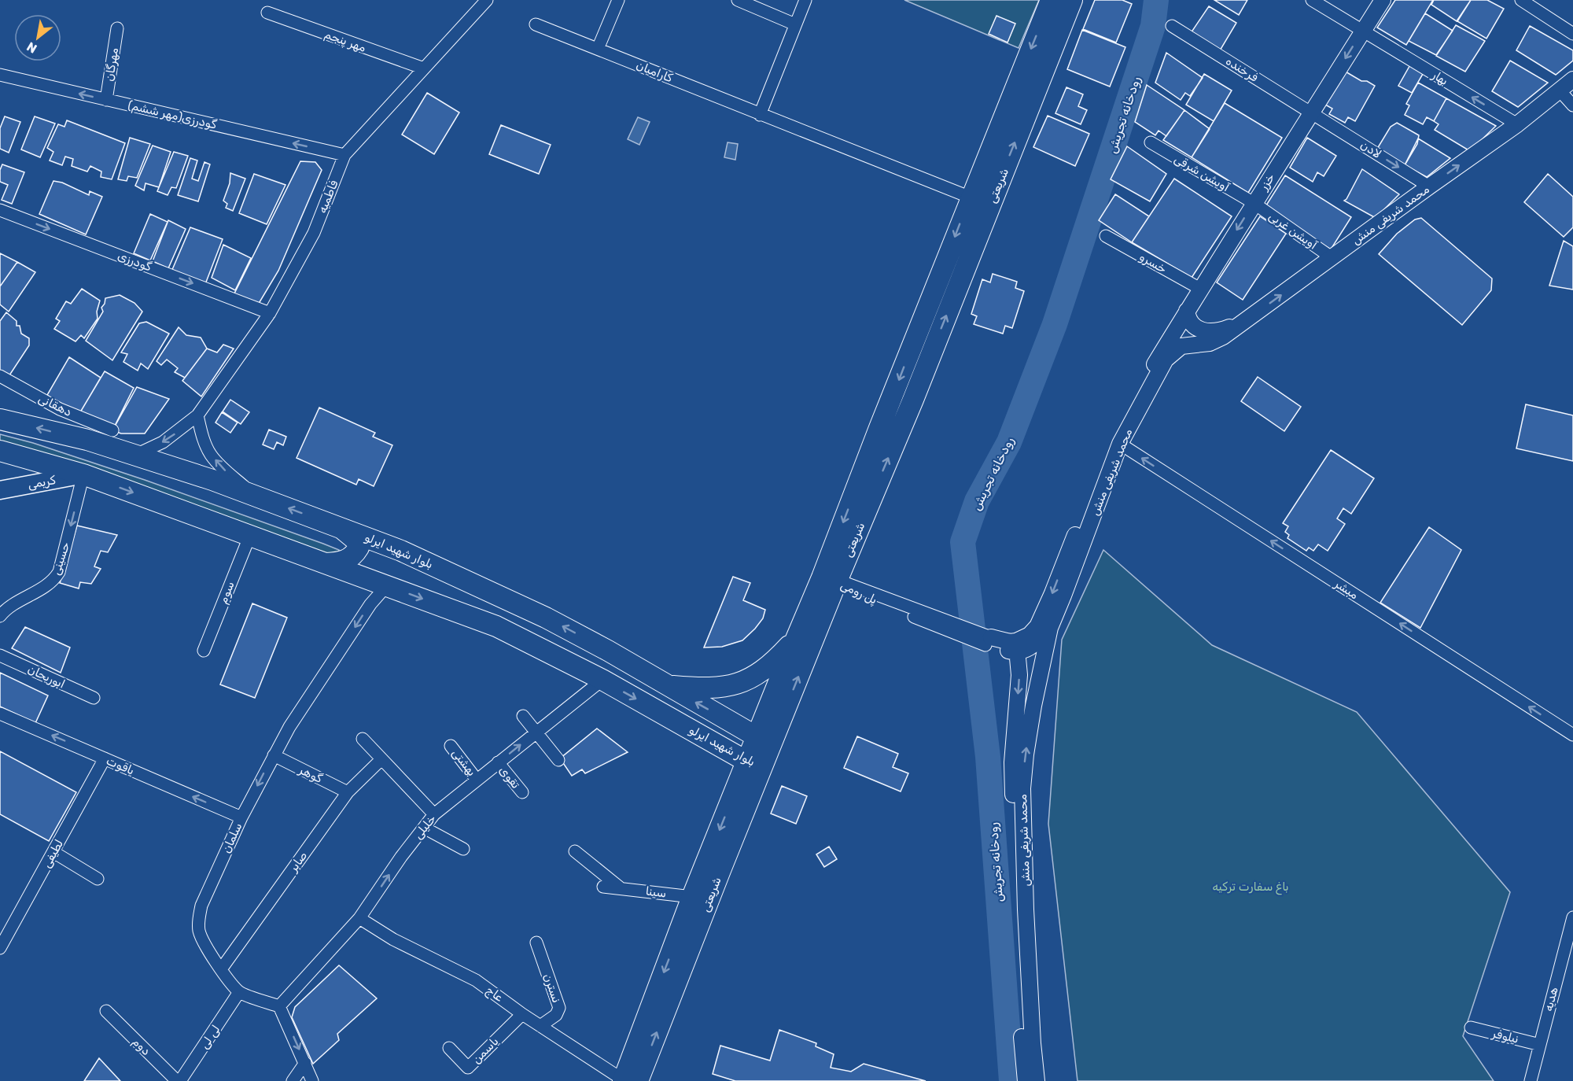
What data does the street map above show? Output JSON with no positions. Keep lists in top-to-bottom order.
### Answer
{
  "streets": {
    "main road": ["شریعتی", "کریمی", "بلوار شهید ایرلو"],
    "street": [
      "مهر پنجم",
      "مهرگان",
      "فرخنده",
      "کارامیان",
      "بهار",
      "گودرزی(مهر ششم)",
      "لادن",
      "آویشن شرقی",
      "خزر",
      "فاطمیه",
      "محمد شریفی منش",
      "آویشن غربی",
      "گودرزی",
      "خسرو",
      "دهقانی",
      "حسینی",
      "مبشر",
      "سوم",
      "پل رومی",
      "ابوریحان",
      "بهشتی",
      "یاقوت",
      "گوهر",
      "تقوی",
      "خلیلی",
      "سلمان",
      "لطیفی",
      "صابر",
      "سینا",
      "نسترن",
      "عاج",
      "هدیه",
      "نیلوفر",
      "لی لی",
      "دوم",
      "یاسمن"
    ]
  },
  "crossings": [
    ["مهر پنجم", "فاطمیه"],
    ["مهرگان", "گودرزی(مهر ششم)"],
    ["فرخنده", "لادن"],
    ["فرخنده", "خزر"],
    ["کارامیان", "شریعتی"],
    ["بهار", "خزر"],
    ["بهار", "محمد شریفی منش"],
    ["گودرزی(مهر ششم)", "فاطمیه"],
    ["لادن", "خزر"],
    ["لادن", "محمد شریفی منش"],
    ["آویشن شرقی", "خزر"],
    ["آویشن شرقی", "آویشن غربی"],
    ["خزر", "محمد شریفی منش"],
    ["خزر", "آویشن غربی"],
    ["خزر", "خسرو"],
    ["شریعتی", "بلوار شهید ایرلو"],
    ["شریعتی", "پل رومی"],
    ["شریعتی", "سینا"],
    ["شریعتی", "عاج"],
    ["فاطمیه", "گودرزی"],
    ["فاطمیه", "بلوار شهید ایرلو"],
    ["محمد شریفی منش", "آویشن غربی"],
    ["محمد شریفی منش", "مبشر"],
    ["محمد شریفی منش", "پل رومی"],
    ["کریمی", "بلوار شهید ایرلو"],
    ["کریمی", "حسینی"],
    ["بلوار شهید ایرلو", "حسینی"],
    ["بلوار شهید ایرلو", "سوم"],
    ["بلوار شهید ایرلو", "خلیلی"],
    ["بلوار شهید ایرلو", "سلمان"],
    ["بهشتی", "خلیلی"],
    ["یاقوت", "سلمان"],
    ["یاقوت", "لطیفی"],
    ["گوهر", "سلمان"],
    ["گوهر", "صابر"],
    ["تقوی", "خلیلی"],
    ["خلیلی", "عاج"],
    ["سلمان", "صابر"],
    ["سلمان", "لی لی"],
    ["نسترن", "عاج"],
    ["عاج", "یاسمن"],
    ["هدیه", "نیلوفر"]
  ],
  "one_way": [
    "بهار",
    "گودرزی(مهر ششم)",
    "لادن",
    "خزر",
    "گودرزی",
    "حسینی",
    "مبشر",
    "یاقوت",
    "سلمان"
  ],
  "water": ["رودخانه تجریش"],
  "parks": ["باغ سفارت ترکیه"],
  "north": "bottom left"
}
